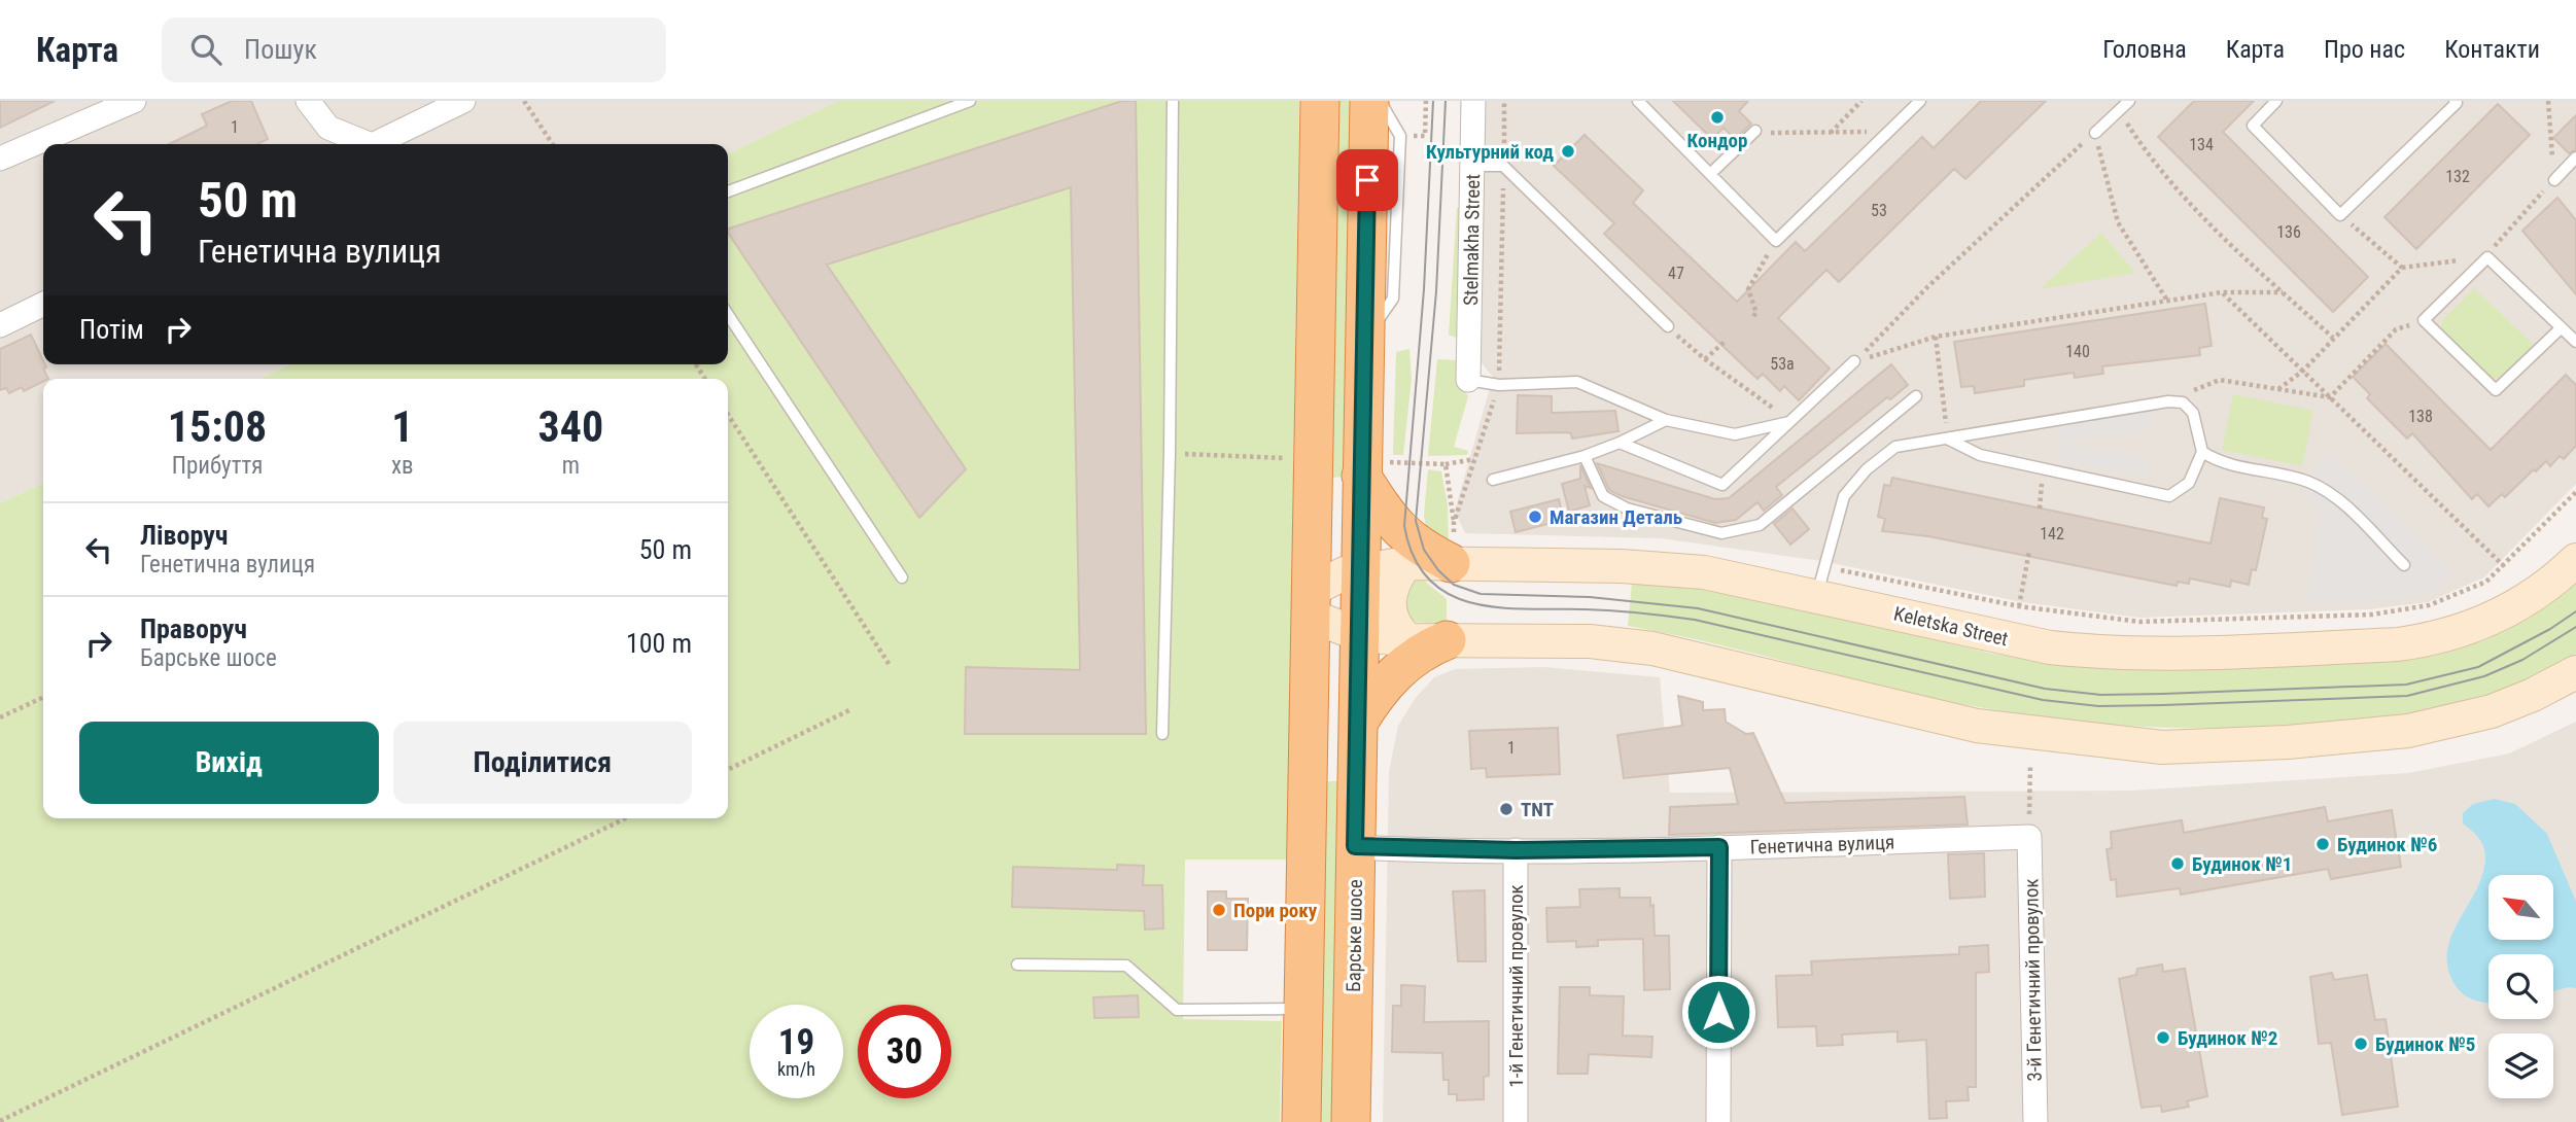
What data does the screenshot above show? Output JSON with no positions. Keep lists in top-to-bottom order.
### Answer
{
  "streets": {
    "highway": ["Барське шосе"],
    "main road": ["Keletska Street"],
    "street": [
      "Stelmakha Street",
      "Генетична вулиця",
      "3-й Генетичний провулок",
      "1-й Генетичний провулок"
    ]
  },
  "crossings": [
    ["Keletska Street", "Барське шосе"],
    ["Генетична вулиця", "Барське шосе"],
    ["Генетична вулиця", "3-й Генетичний провулок"],
    ["Генетична вулиця", "1-й Генетичний провулок"]
  ],
  "places": [
    "Кондор",
    "Культурний код",
    "Магазин Деталь",
    "TNT",
    "Будинок №6",
    "Будинок №1",
    "Пори року",
    "Будинок №2",
    "Будинок №5"
  ],
  "house_numbers": [
    "1",
    "134",
    "132",
    "53",
    "136",
    "47",
    "140",
    "53а",
    "138",
    "142",
    "1"
  ],
  "north": "top left",
  "page": {
    "header": "Карта",
    "search": "Пошук",
    "nav": [
      "Головна",
      "Карта",
      "Про нас",
      "Контакти"
    ],
    "turn": ["50 m", "Генетична вулиця"],
    "then": "Потім",
    "eta": [
      "15:08",
      "Прибуття",
      "1",
      "хв",
      "340",
      "m"
    ],
    "list": [
      {
        "name": "Ліворуч",
        "note": "Генетична вулиця",
        "value": "50 m"
      },
      {
        "name": "Праворуч",
        "note": "Барське шосе",
        "value": "100 m"
      }
    ],
    "buttons": ["Вихід", "Поділитися"],
    "speed": "19 km/h",
    "limit": "30"
  }
}
